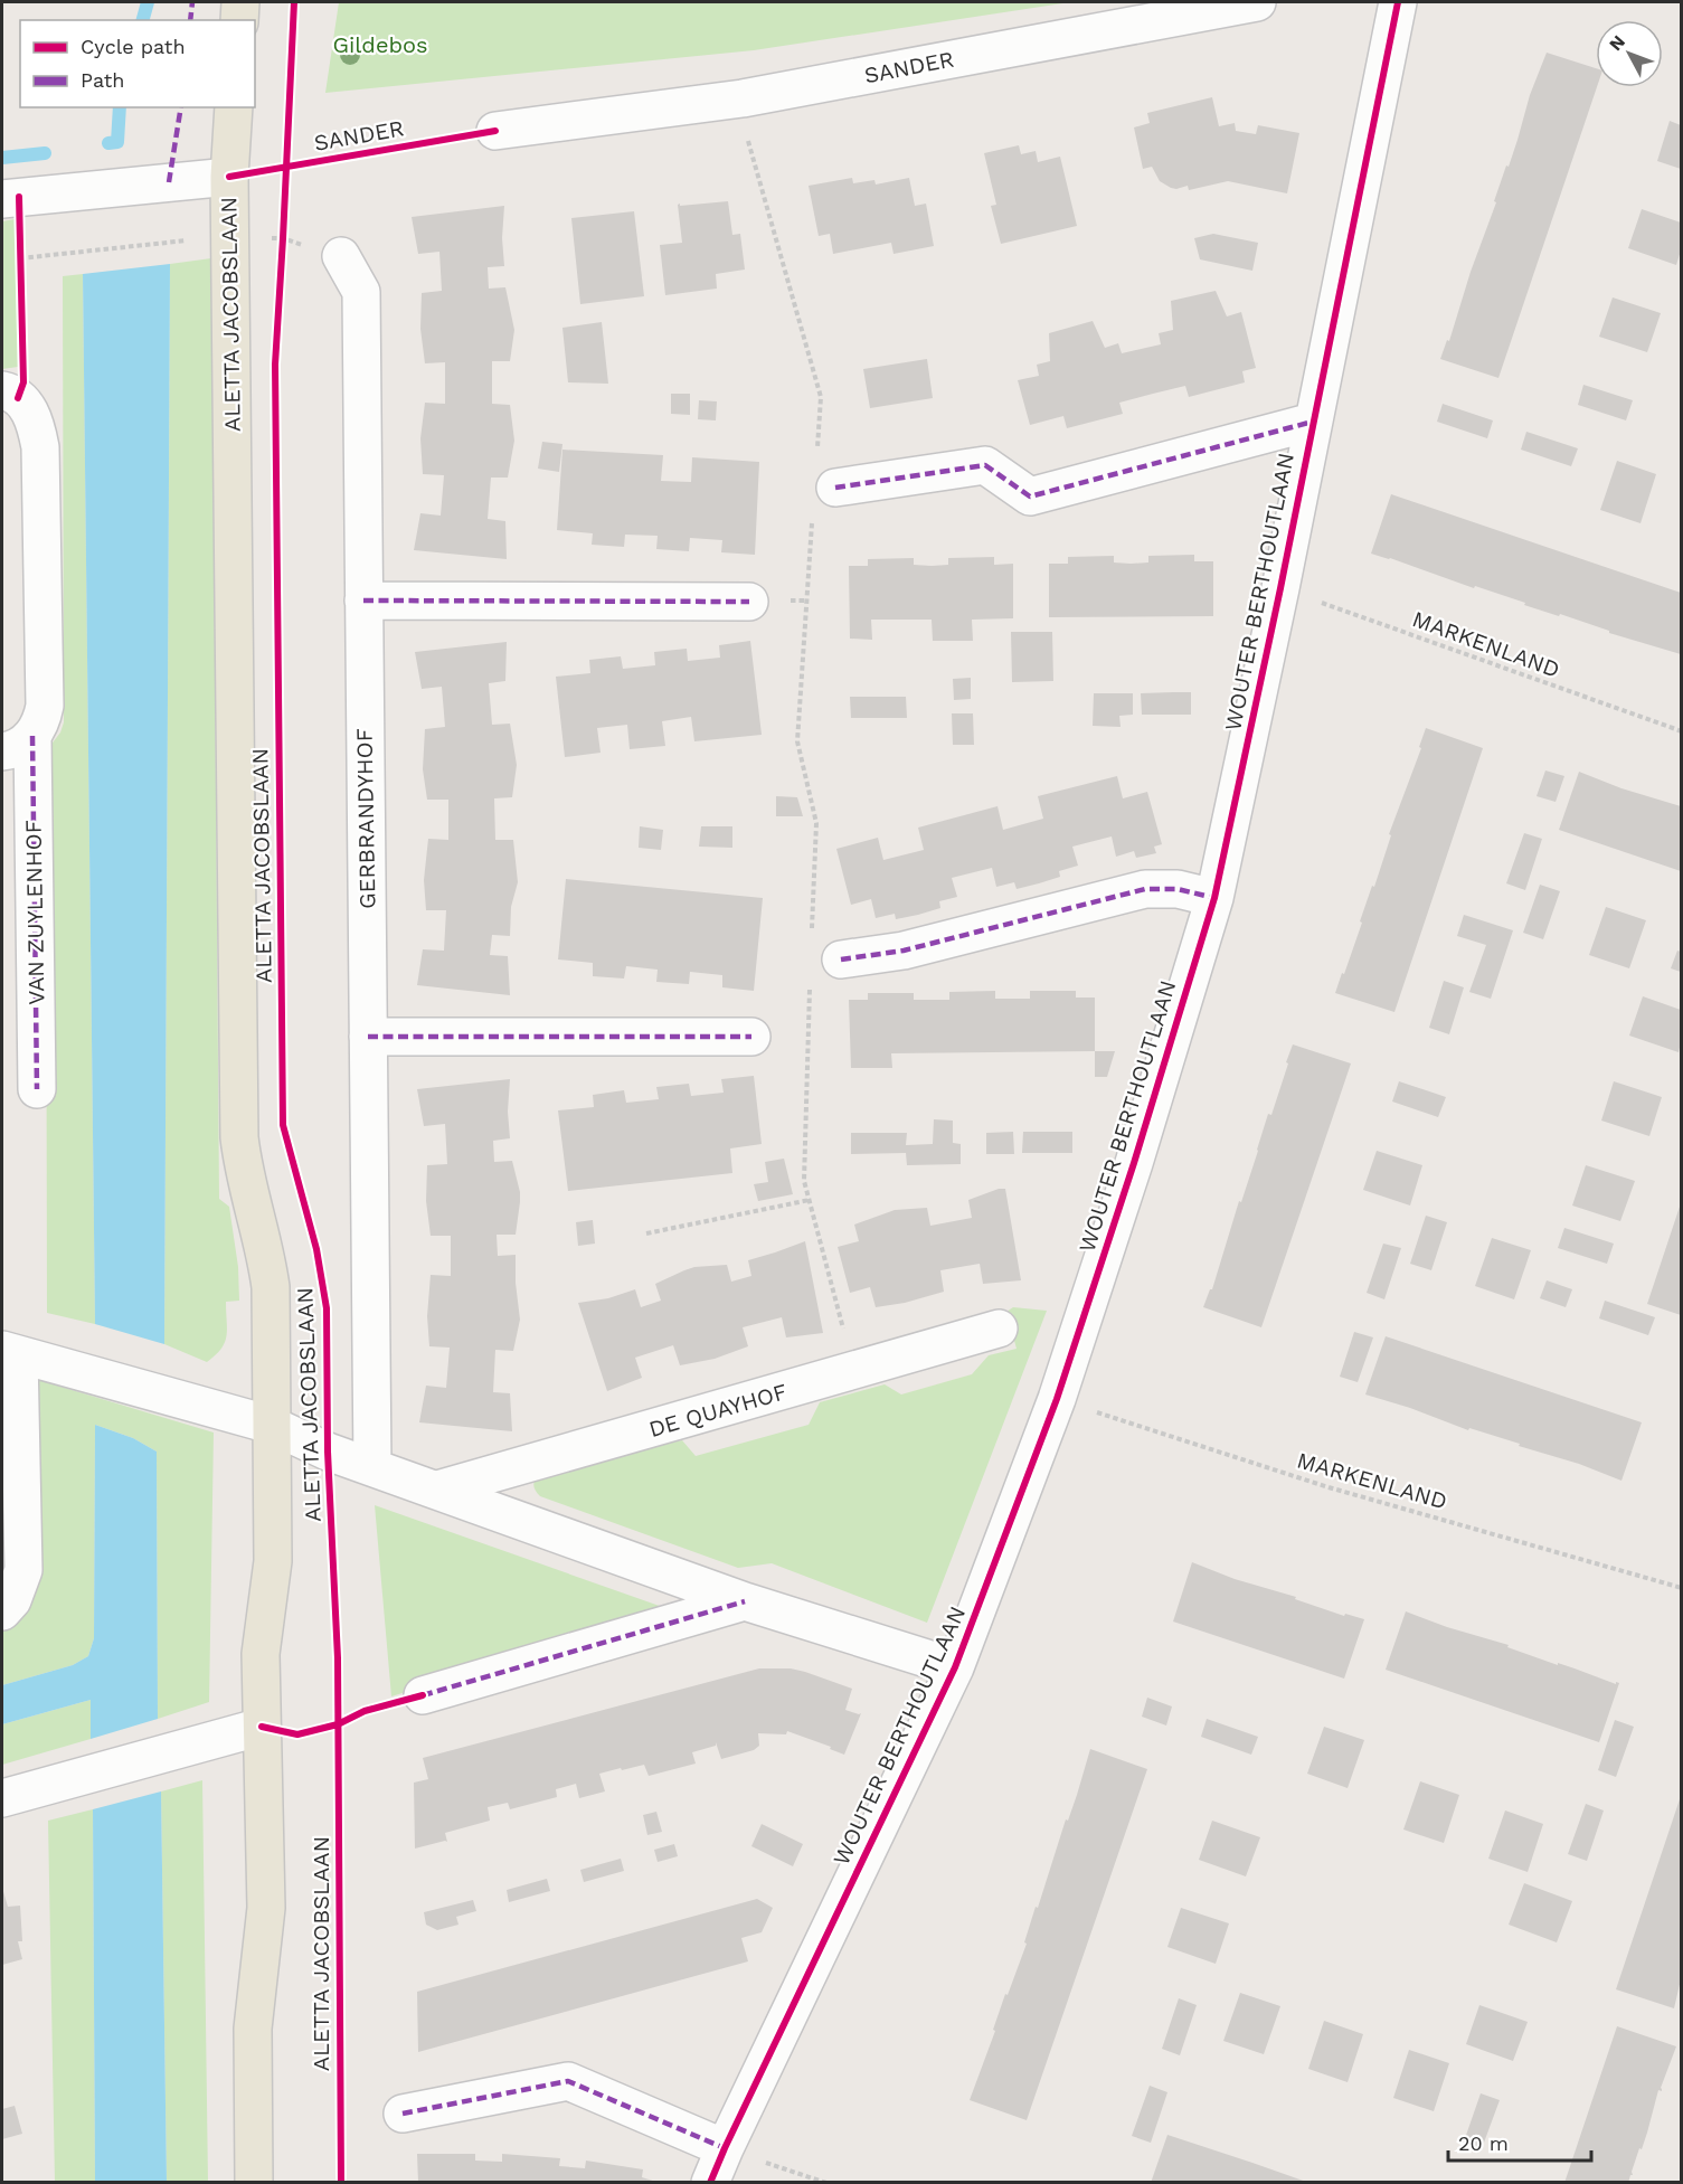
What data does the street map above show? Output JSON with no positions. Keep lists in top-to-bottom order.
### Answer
{
  "streets": {
    "main road": ["ALETTA JACOBSLAAN"],
    "street": [
      "SANDER",
      "WOUTER BERTHOUTLAAN",
      "GERBRANDYHOF",
      "VAN ZUYLENHOF",
      "DE QUAYHOF"
    ],
    "path": ["MARKENLAND"]
  },
  "crossings": [
    ["WOUTER BERTHOUTLAAN", "MARKENLAND"]
  ],
  "parks": ["Gildebos"],
  "legend": ["Cycle path", "Path"],
  "scale_bar": "20 m",
  "north": "top left"
}
